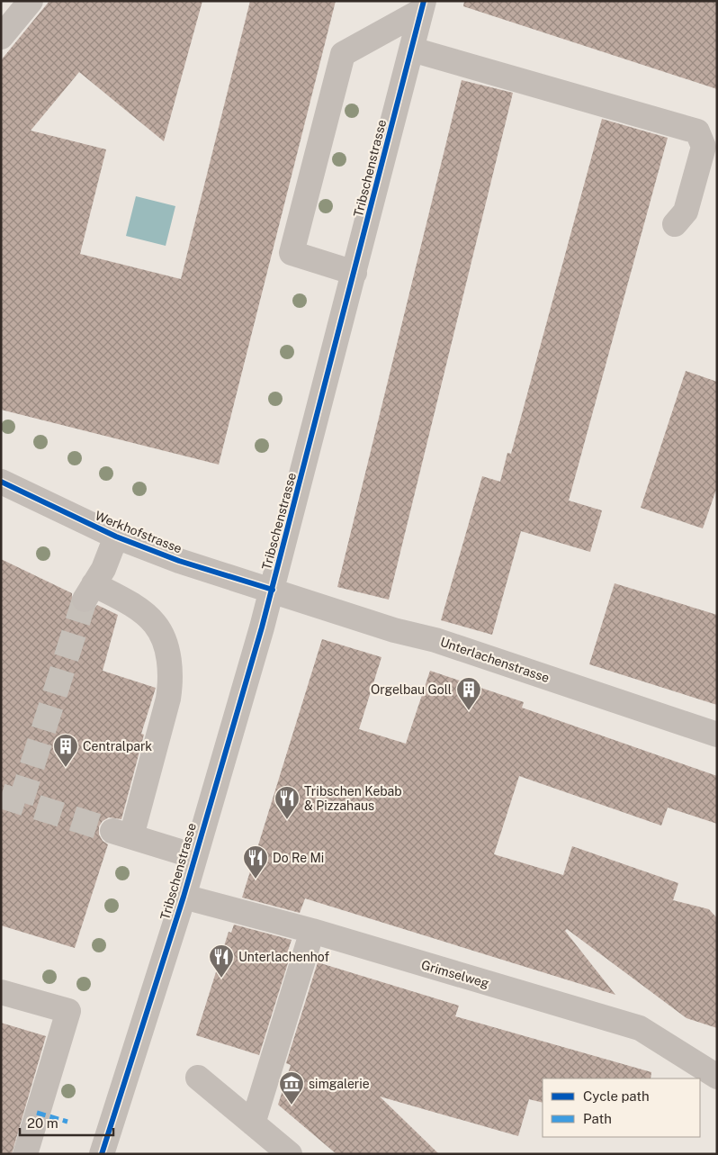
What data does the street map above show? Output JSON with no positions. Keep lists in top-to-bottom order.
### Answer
{
  "streets": {
    "street": [
      "Tribschenstrasse",
      "Werkhofstrasse",
      "Unterlachenstrasse",
      "Grimselweg"
    ]
  },
  "crossings": [
    ["Tribschenstrasse", "Werkhofstrasse"],
    ["Tribschenstrasse", "Unterlachenstrasse"],
    ["Tribschenstrasse", "Grimselweg"],
    ["Werkhofstrasse", "Unterlachenstrasse"]
  ],
  "places": {
    "building": ["Orgelbau Goll", "Centralpark"],
    "restaurant": ["Tribschen Kebab & Pizzahaus", "Do Re Mi", "Unterlachenhof"],
    "museum": ["simgalerie"]
  },
  "legend": ["Cycle path", "Path"],
  "scale_bar": "20 m"
}
